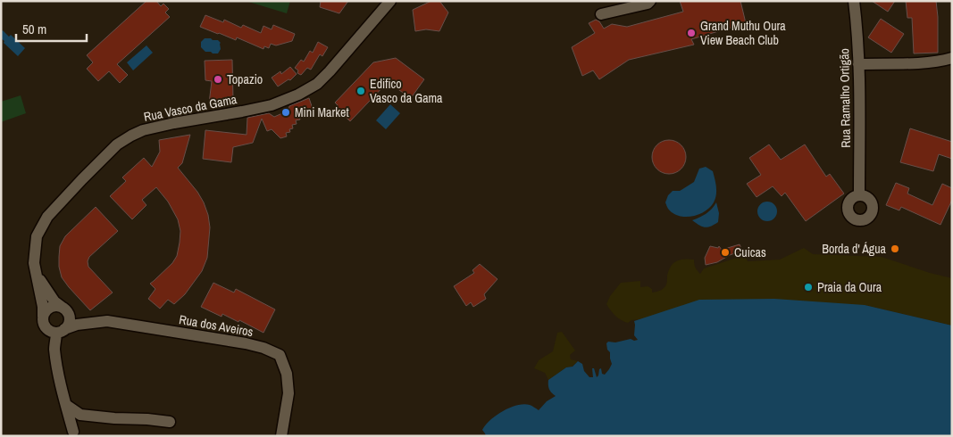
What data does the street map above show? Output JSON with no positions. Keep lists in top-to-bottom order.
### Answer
{
  "streets": {
    "street": ["Rua Ramalho Ortigão", "Rua Vasco da Gama", "Rua dos Aveiros"]
  },
  "crossings": [
    ["Rua Vasco da Gama", "Rua dos Aveiros"]
  ],
  "places": [
    "Grand Muthu Oura View Beach Club",
    "Topazio",
    "Edifico Vasco da Gama",
    "Mini Market",
    "Borda d' Água",
    "Cuicas",
    "Praia da Oura"
  ],
  "scale_bar": "50 m"
}
